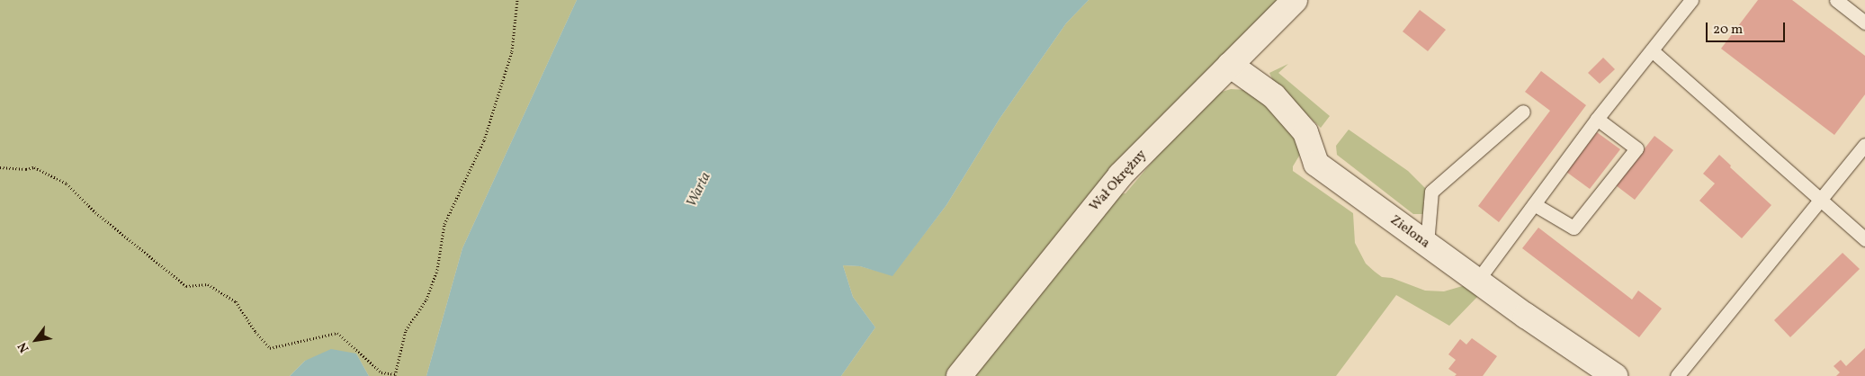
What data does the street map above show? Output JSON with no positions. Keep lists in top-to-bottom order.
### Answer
{
  "streets": {
    "street": ["Wał Okrężny", "Zielona"]
  },
  "crossings": [
    ["Wał Okrężny", "Zielona"]
  ],
  "water": ["Warta"],
  "scale_bar": "20 m",
  "north": "bottom left"
}
